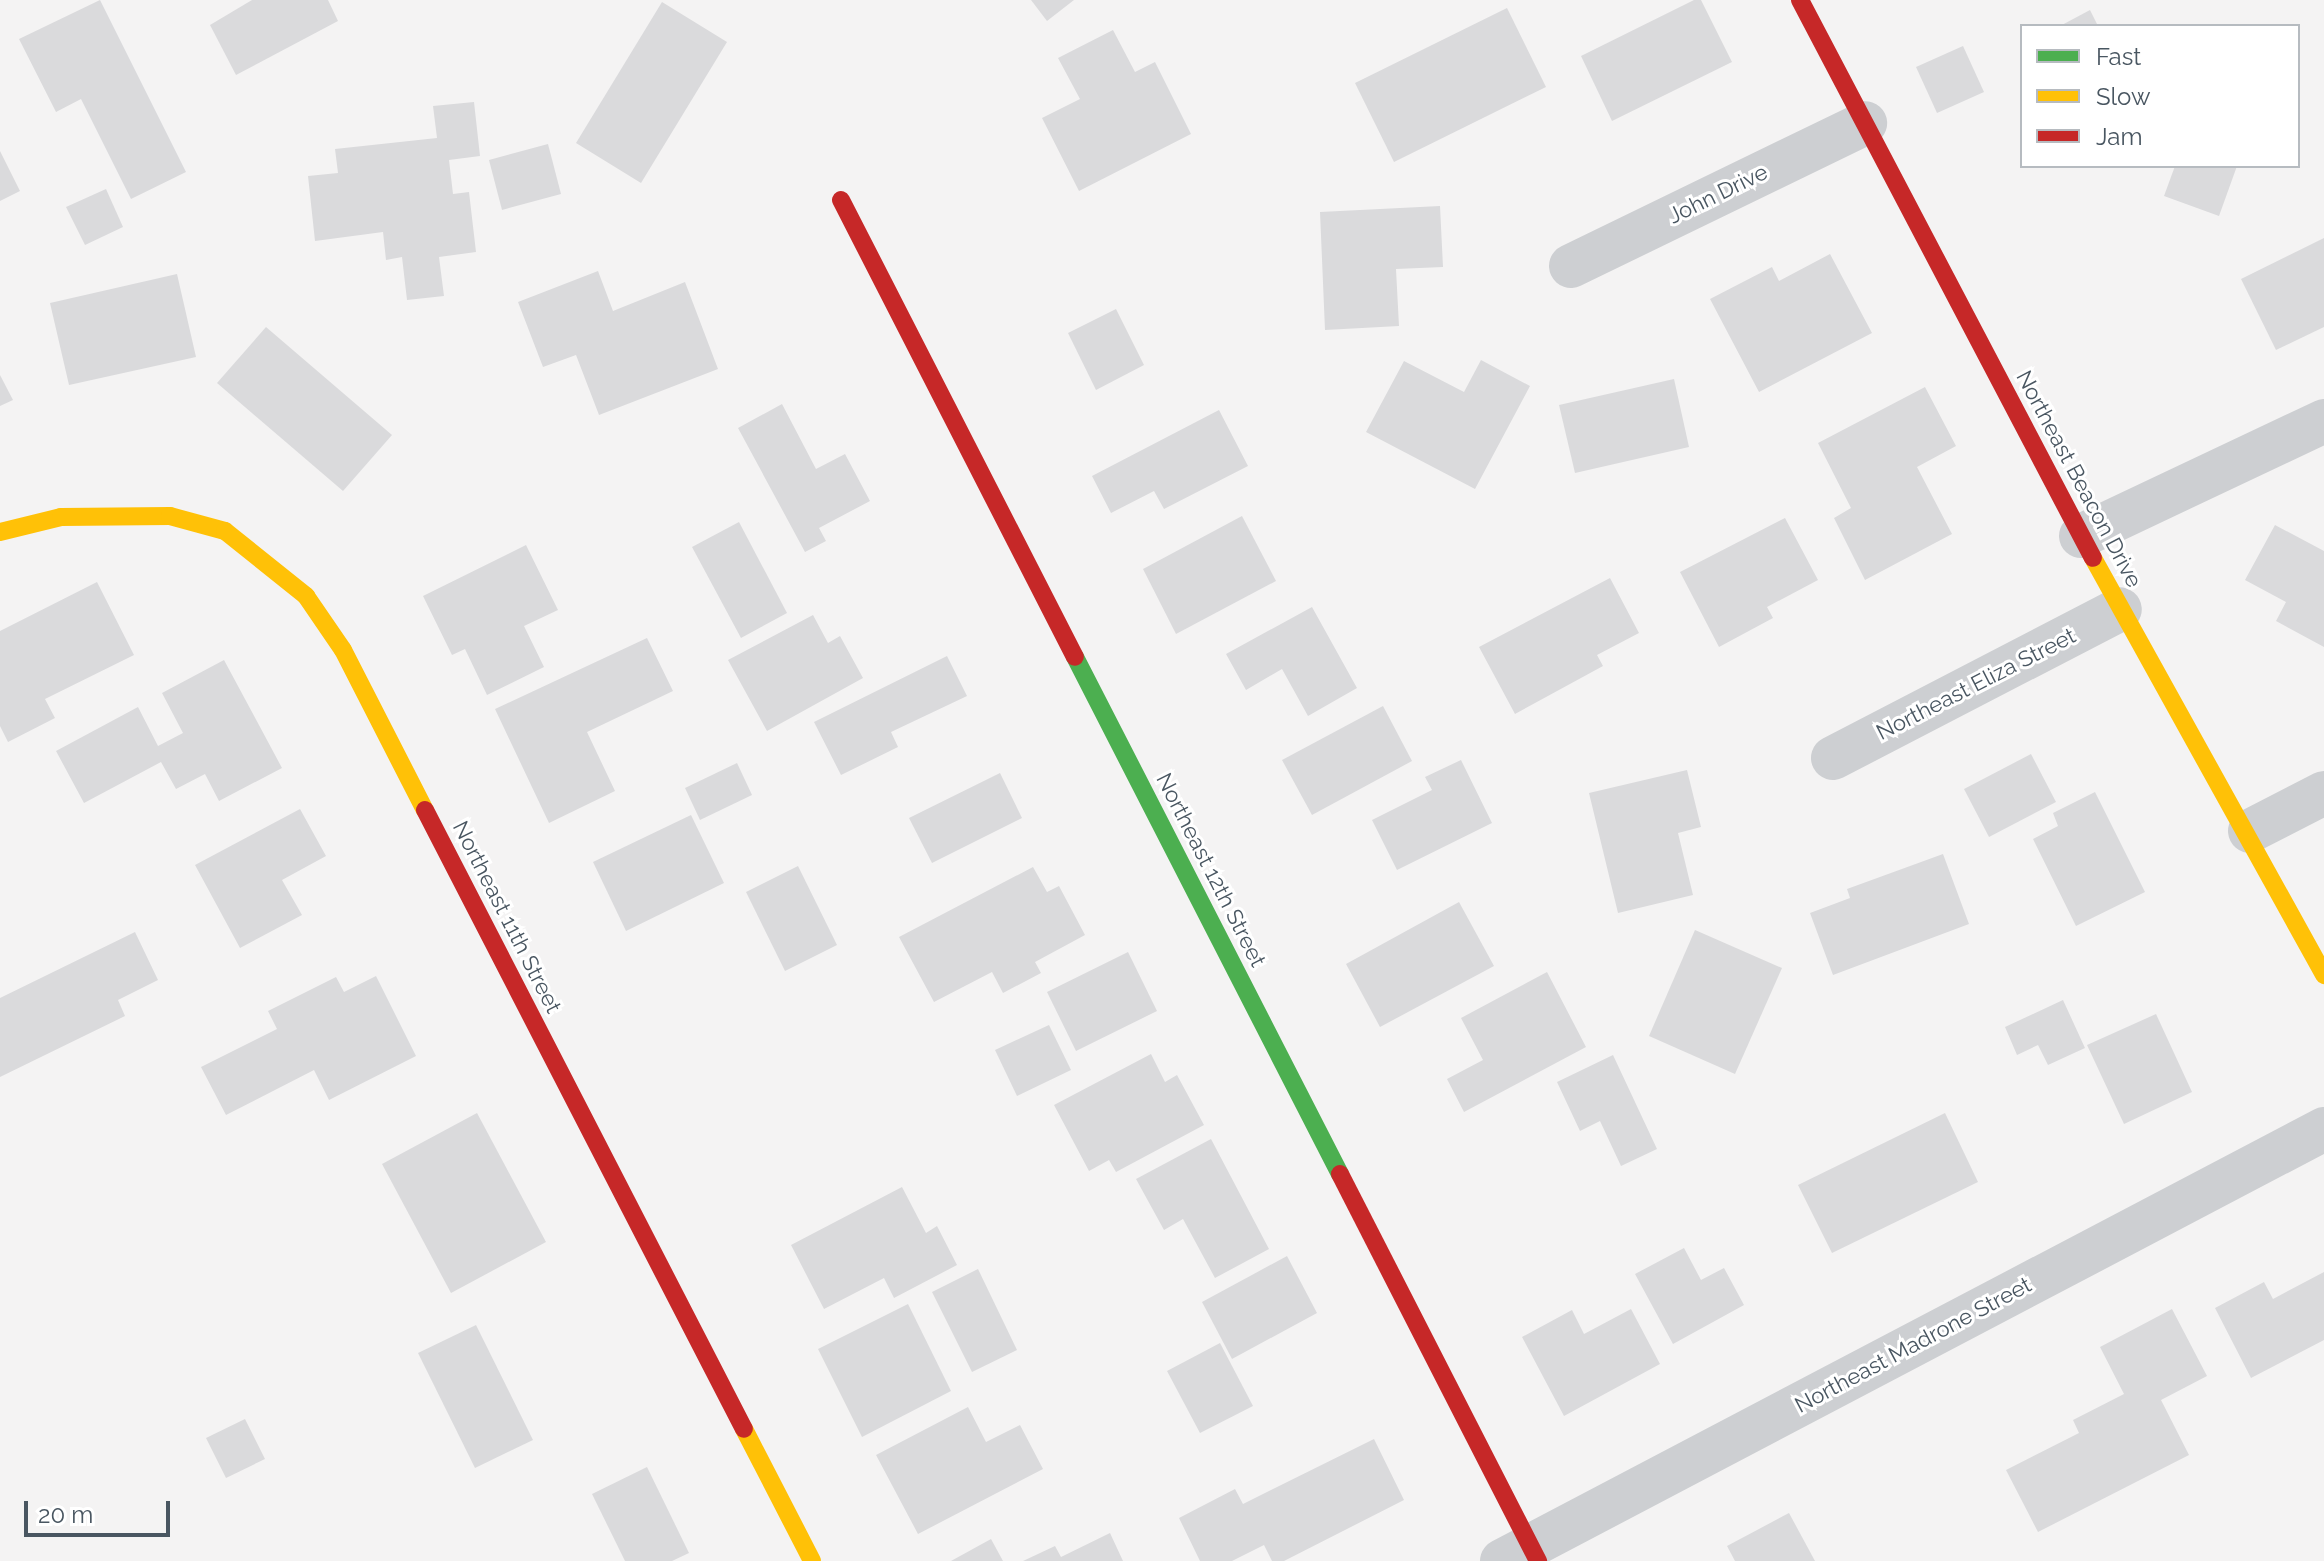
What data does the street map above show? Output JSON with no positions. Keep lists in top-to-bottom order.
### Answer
{
  "streets": {
    "street": [
      "John Drive",
      "Northeast Beacon Drive",
      "Northeast Eliza Street",
      "Northeast 12th Street",
      "Northeast 11th Street",
      "Northeast Madrone Street"
    ]
  },
  "crossings": [
    ["John Drive", "Northeast Beacon Drive"],
    ["Northeast Beacon Drive", "Northeast Eliza Street"],
    ["Northeast 12th Street", "Northeast Madrone Street"]
  ],
  "legend": ["Fast", "Slow", "Jam"],
  "scale_bar": "20 m"
}
